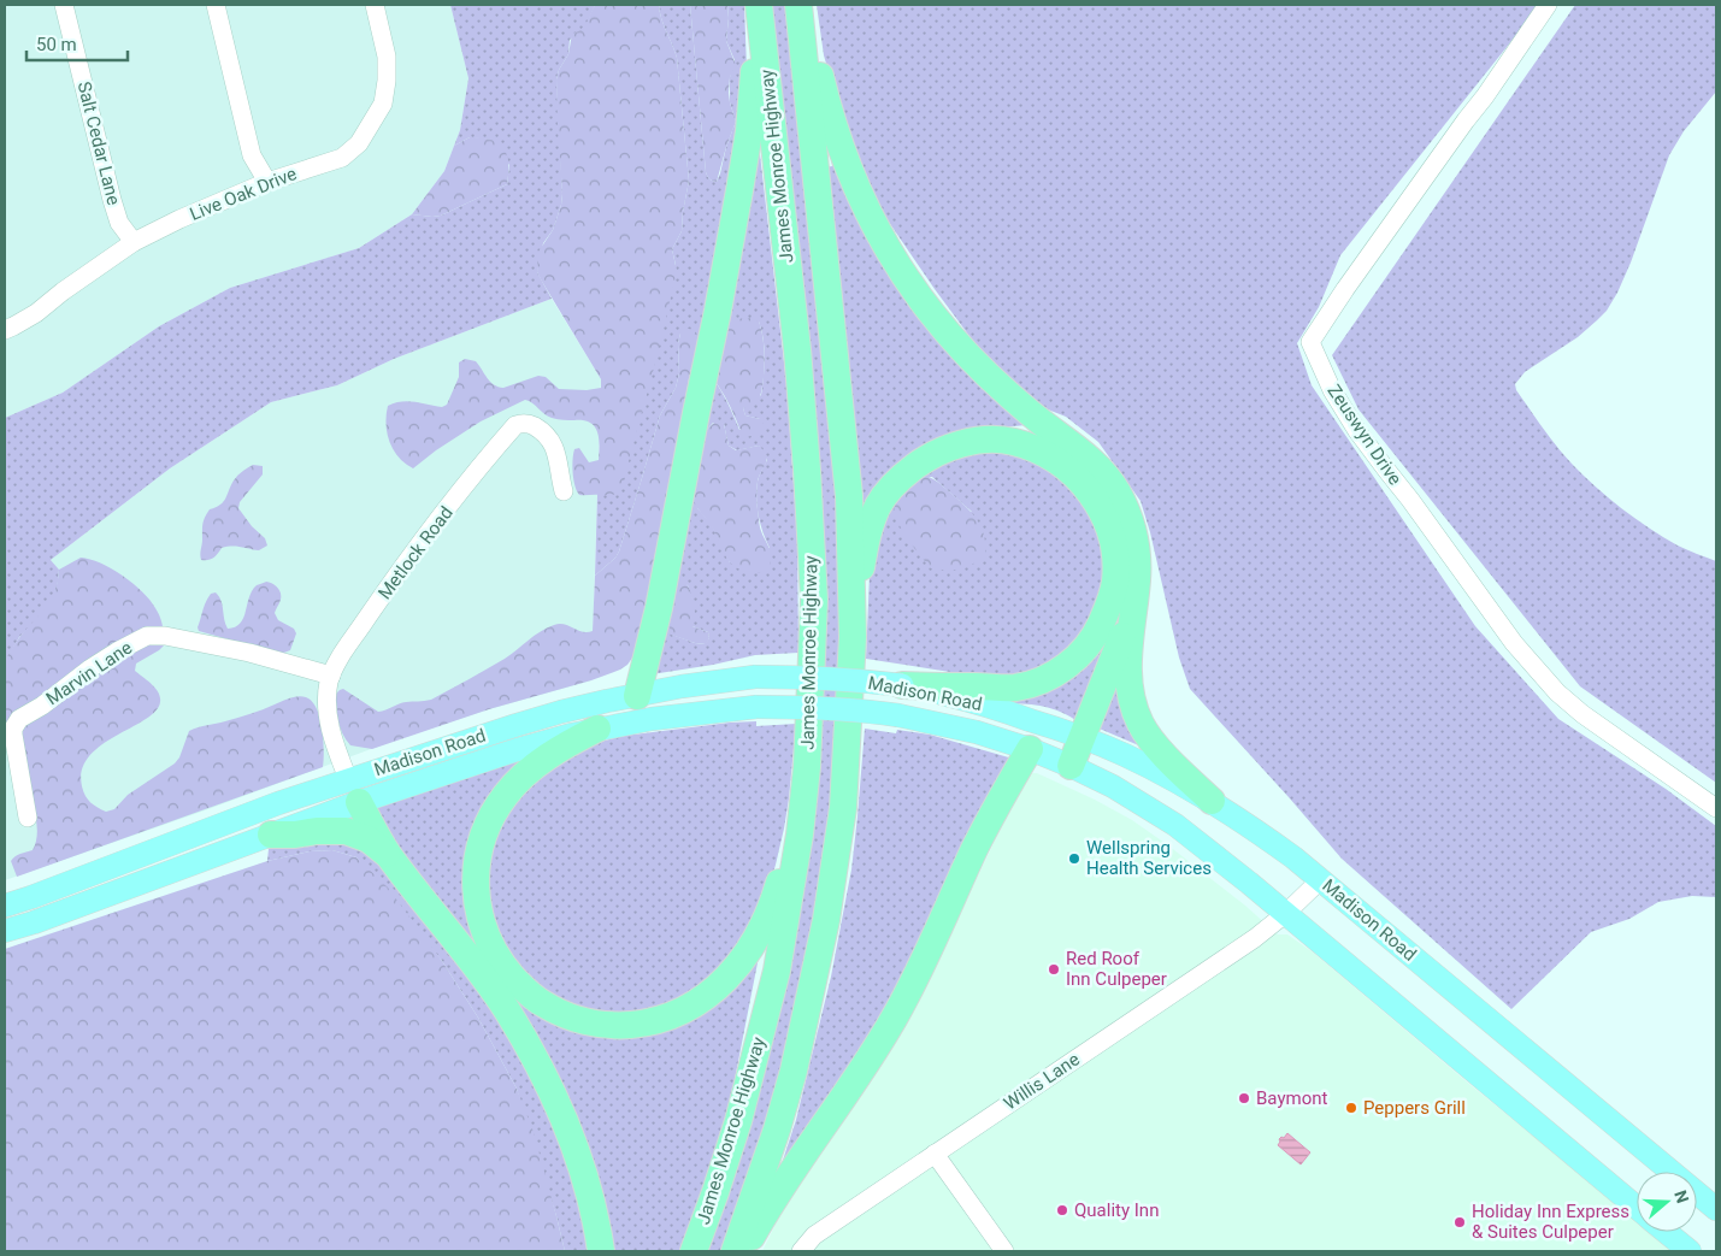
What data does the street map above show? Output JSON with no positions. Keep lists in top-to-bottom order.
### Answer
{
  "streets": {
    "highway": ["James Monroe Highway"],
    "main road": ["Madison Road"],
    "street": [
      "Salt Cedar Lane",
      "Live Oak Drive",
      "Zeuswyn Drive",
      "Metlock Road",
      "Marvin Lane",
      "Willis Lane"
    ]
  },
  "crossings": [
    ["Salt Cedar Lane", "Live Oak Drive"],
    ["Metlock Road", "Marvin Lane"],
    ["Metlock Road", "Madison Road"],
    ["Madison Road", "Willis Lane"]
  ],
  "places": [
    "Wellspring Health Services",
    "Red Roof Inn Culpeper",
    "Baymont",
    "Peppers Grill",
    "Quality Inn",
    "Holiday Inn Express & Suites Culpeper"
  ],
  "scale_bar": "50 m",
  "north": "right"
}
